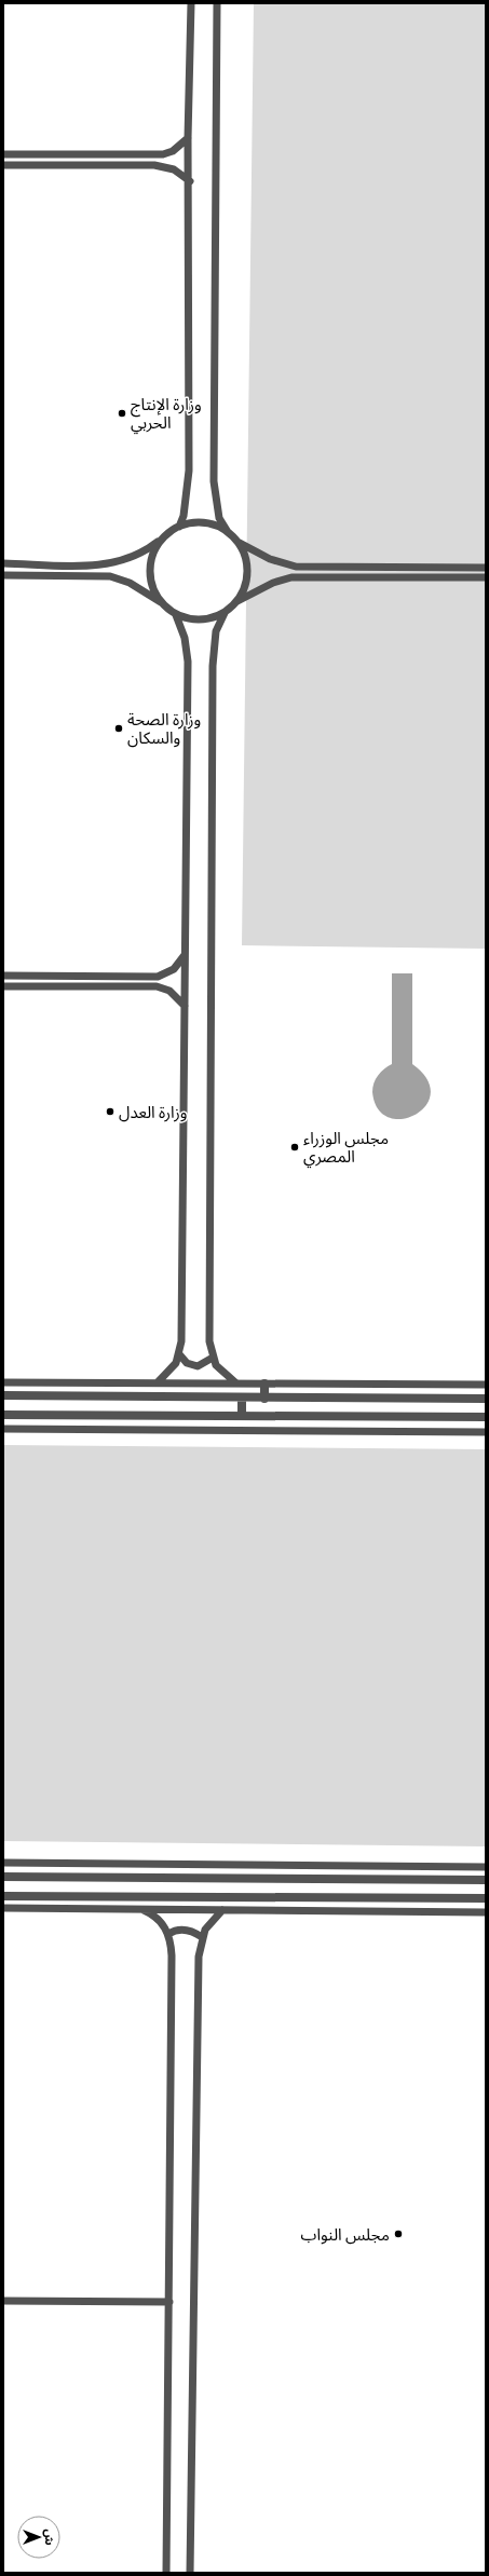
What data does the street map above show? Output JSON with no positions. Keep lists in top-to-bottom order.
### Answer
{
  "places": [
    "وزارة الإنتاج الحربي",
    "وزارة الصحة والسكان",
    "وزارة العدل",
    "مجلس الوزراء المصري",
    "مجلس النواب"
  ],
  "north": "right"
}
